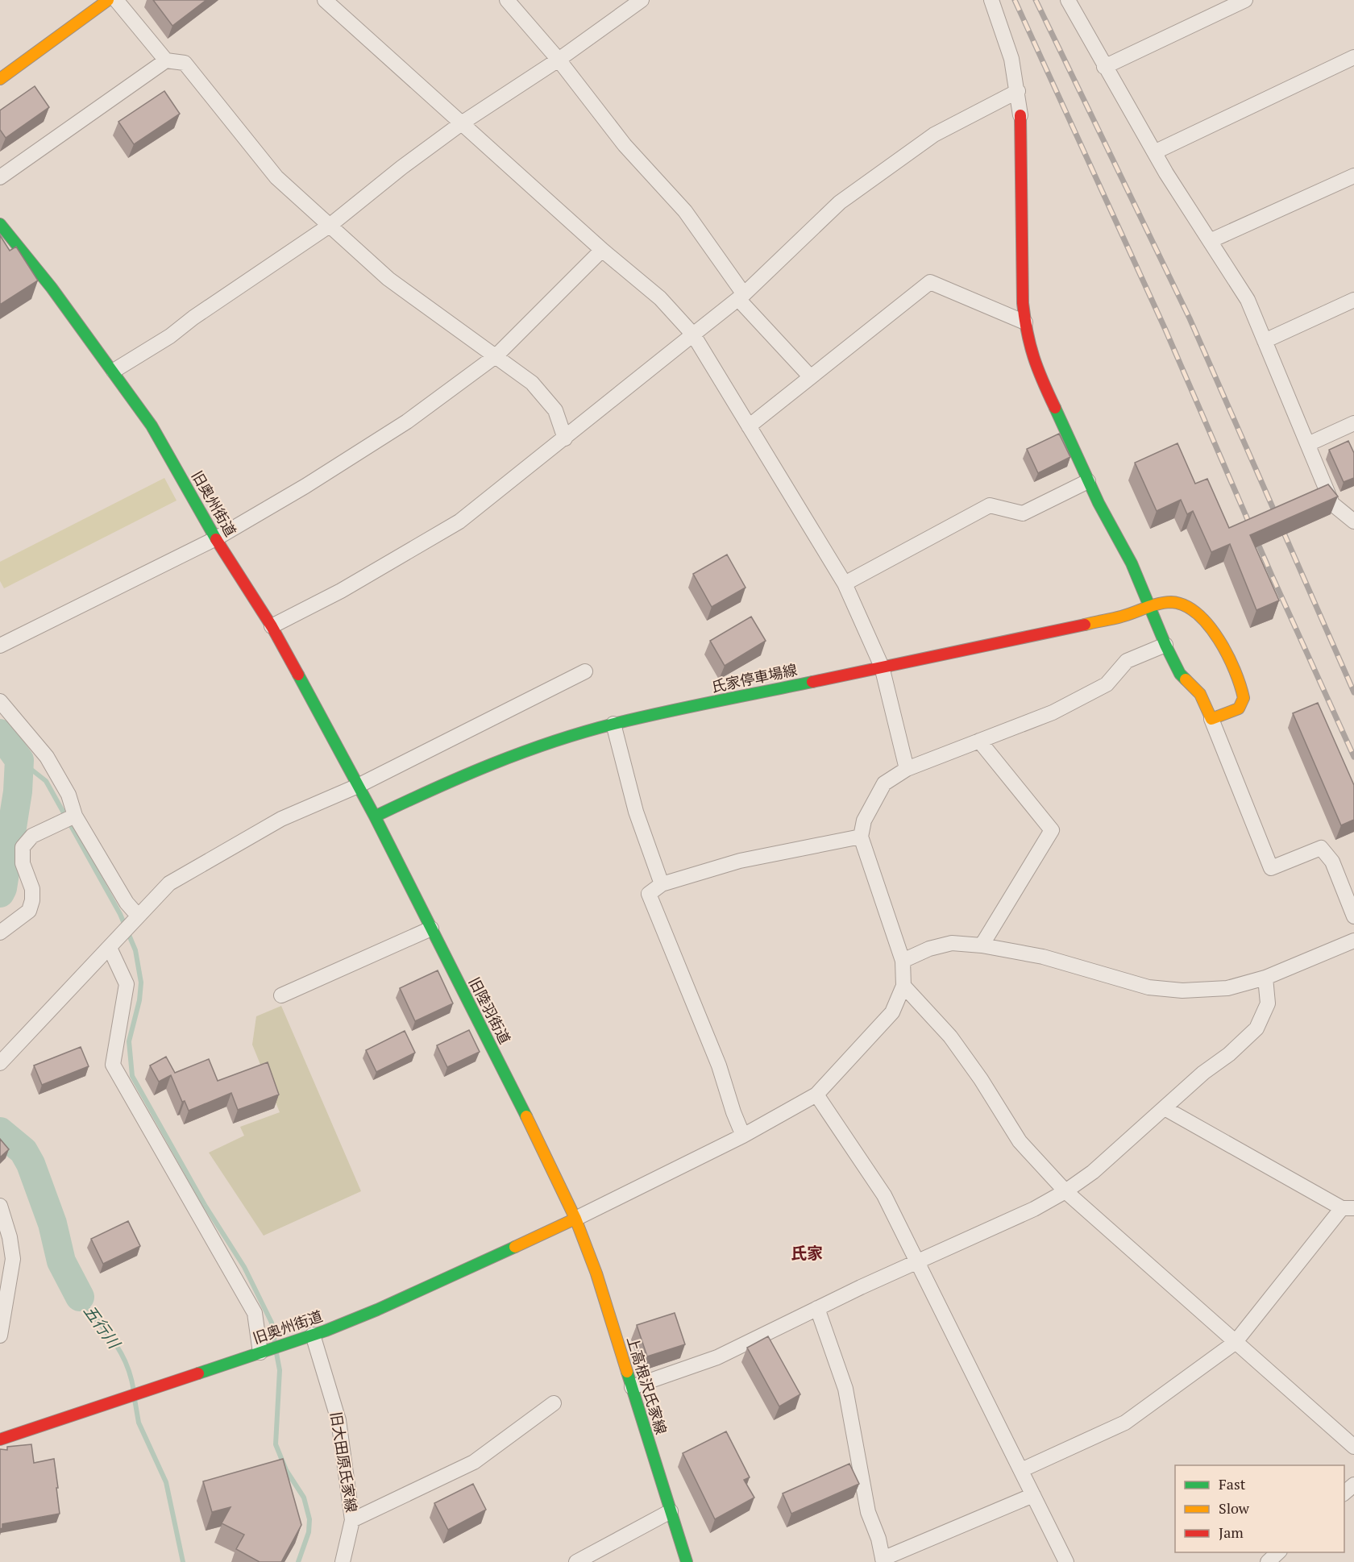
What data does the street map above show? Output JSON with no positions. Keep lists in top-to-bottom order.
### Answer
{
  "streets": {
    "main road": [
      "旧奥州街道",
      "氏家停車場線",
      "旧陸羽街道",
      "上高根沢氏家線"
    ],
    "street": ["旧大田原氏家線"]
  },
  "crossings": [
    ["旧奥州街道", "氏家停車場線"],
    ["旧奥州街道", "旧陸羽街道"],
    ["旧奥州街道", "上高根沢氏家線"],
    ["旧奥州街道", "旧大田原氏家線"],
    ["氏家停車場線", "旧陸羽街道"],
    ["旧陸羽街道", "上高根沢氏家線"]
  ],
  "districts": ["氏家"],
  "water": ["五行川"],
  "legend": ["Fast", "Slow", "Jam"]
}
